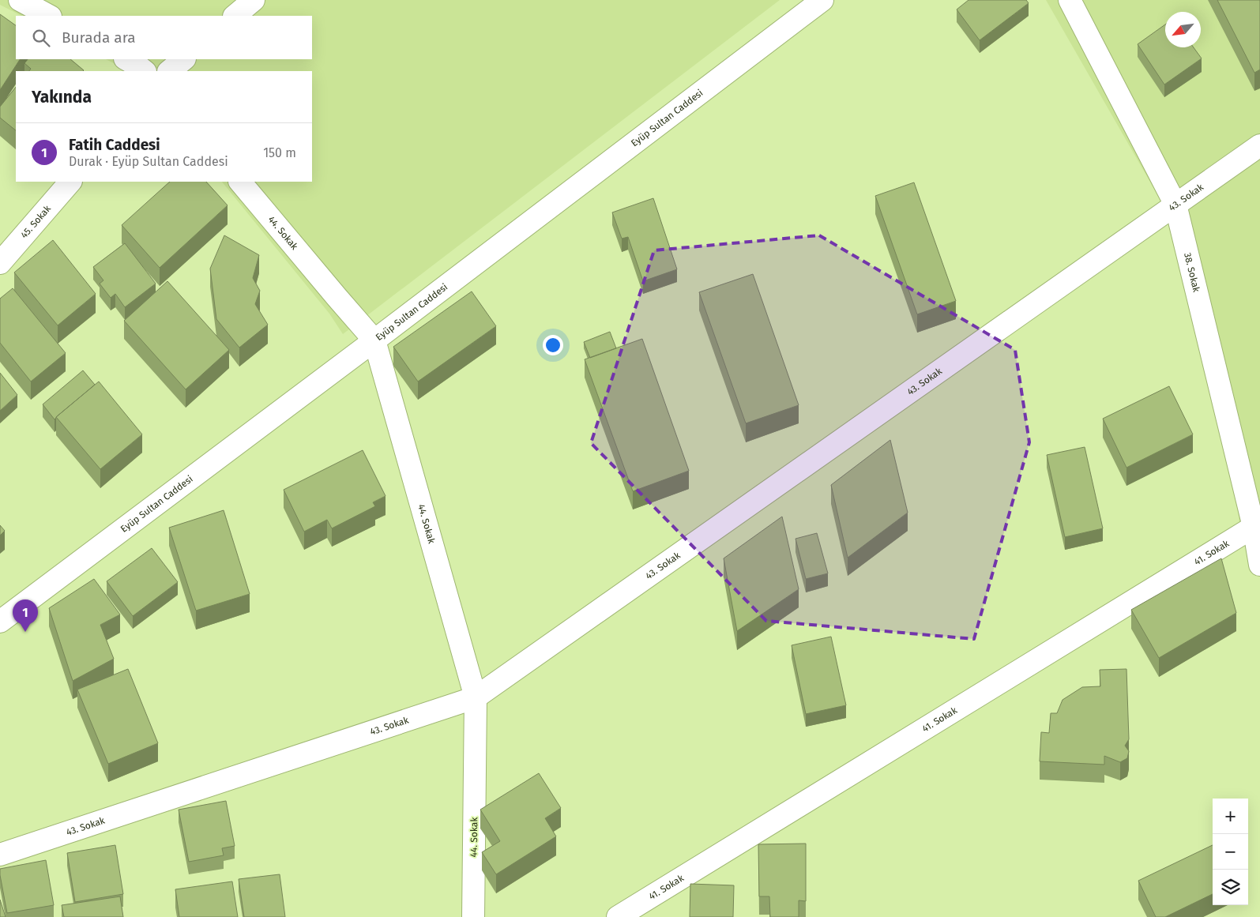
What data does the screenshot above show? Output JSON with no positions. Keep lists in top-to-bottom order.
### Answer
{
  "streets": {
    "street": [
      "Eyüp Sultan Caddesi",
      "43. Sokak",
      "45. Sokak",
      "44. Sokak",
      "38. Sokak",
      "41. Sokak"
    ]
  },
  "crossings": [
    ["Eyüp Sultan Caddesi", "44. Sokak"],
    ["43. Sokak", "44. Sokak"],
    ["43. Sokak", "38. Sokak"],
    ["38. Sokak", "41. Sokak"]
  ],
  "north": "bottom left",
  "page": {
    "search": "Burada ara",
    "heading": "Yakında",
    "list": [
      {
        "mark": "1",
        "name": "Fatih Caddesi",
        "note": "Durak · Eyüp Sultan Caddesi",
        "value": "150 m"
      }
    ],
    "pins": "1",
    "map_buttons": ["+", "−"]
  }
}
